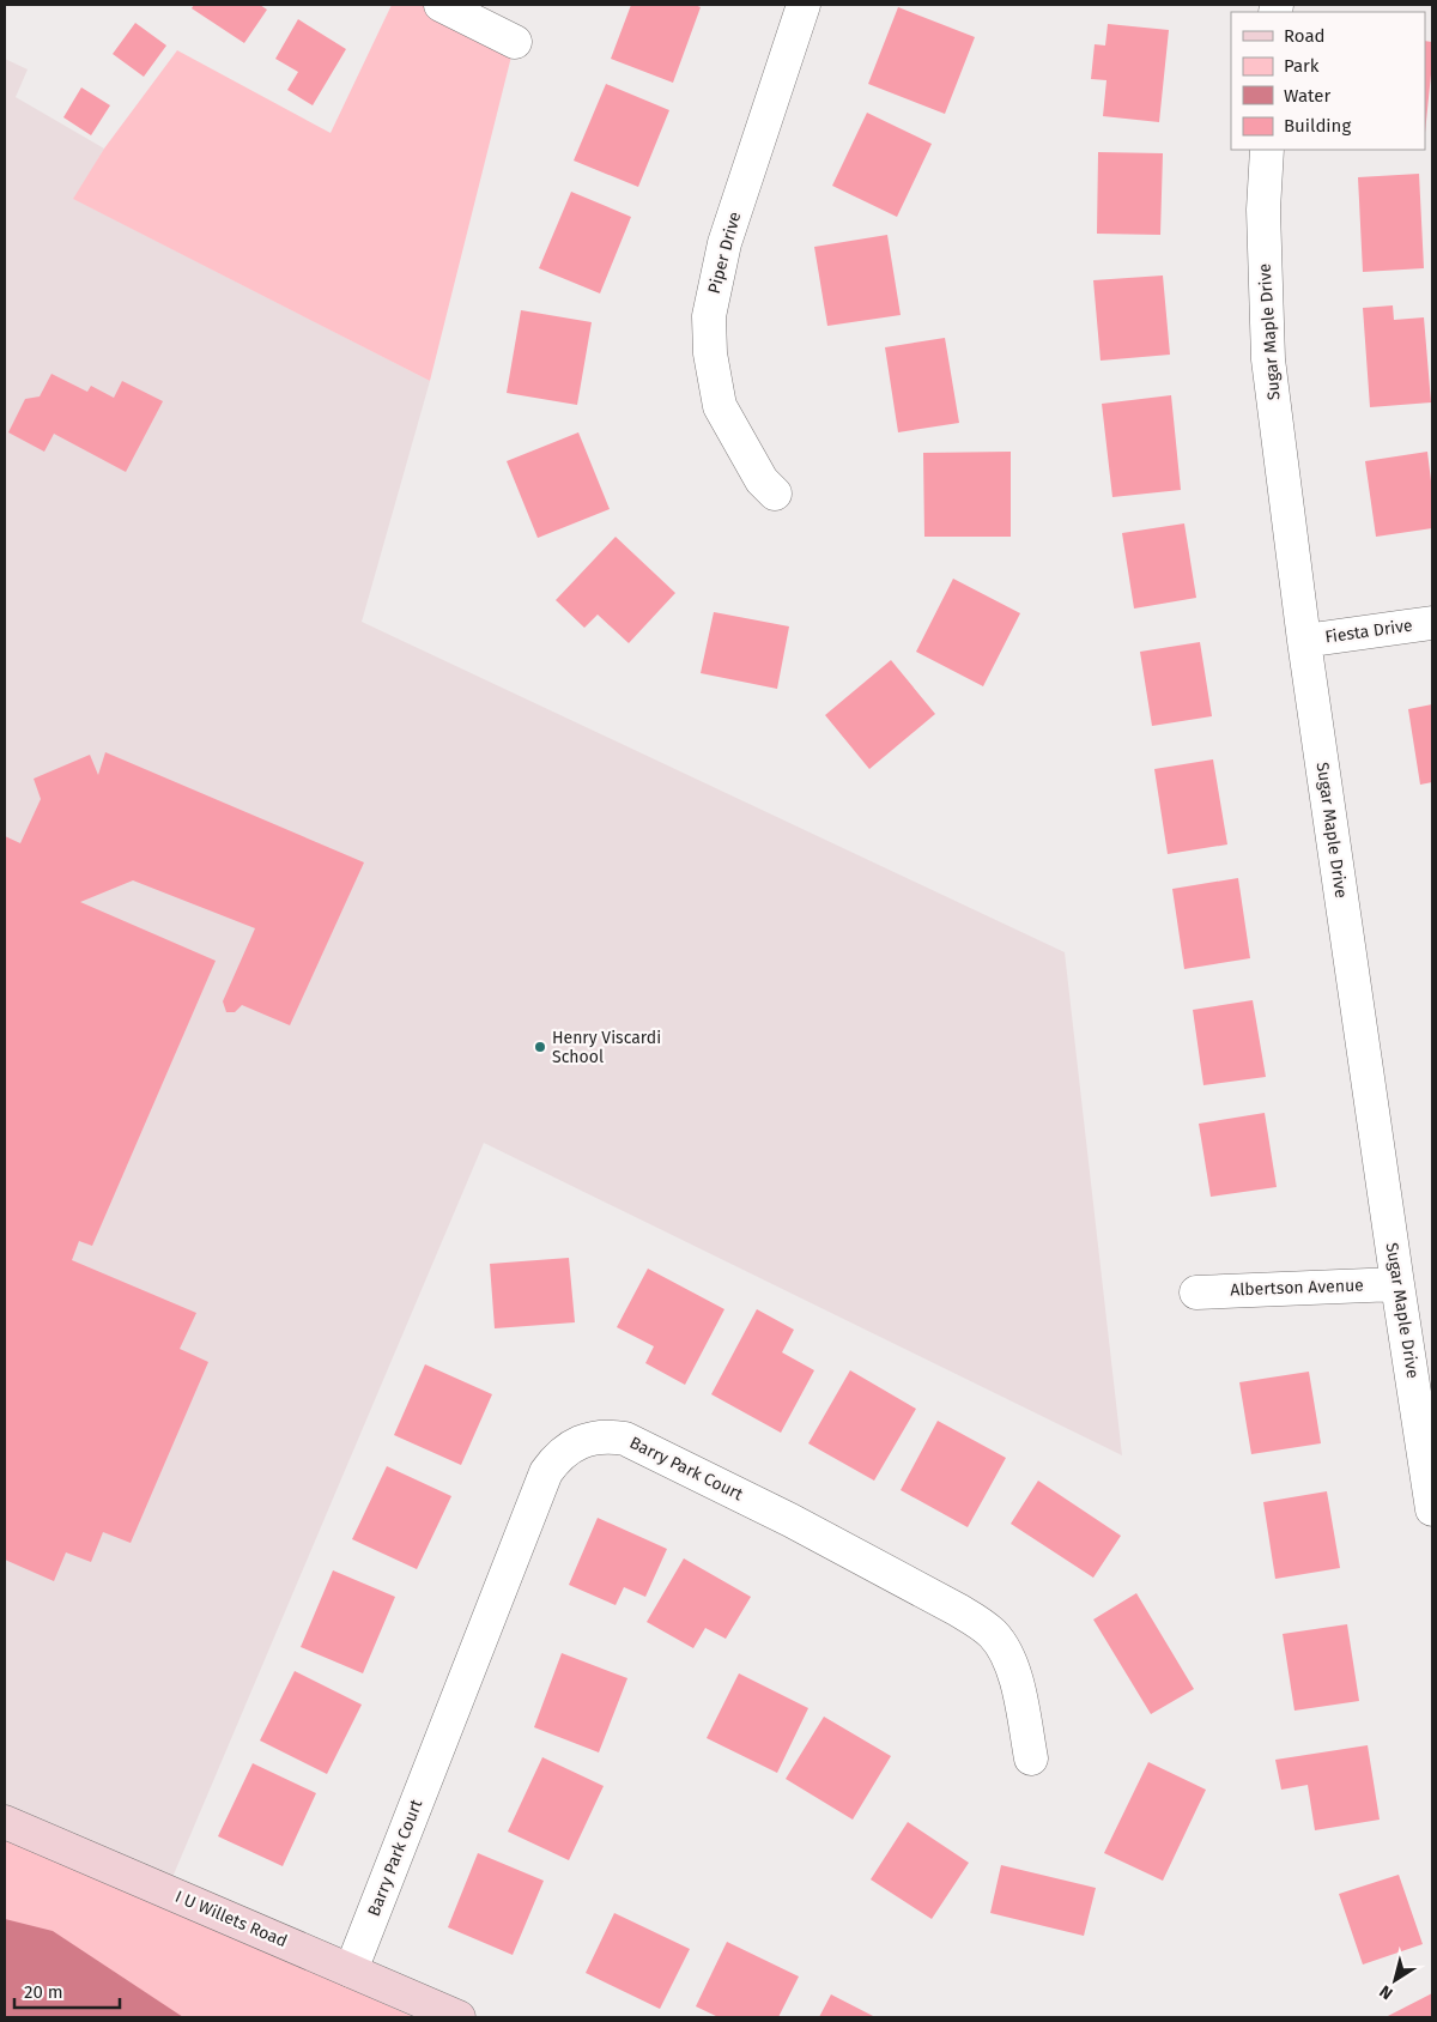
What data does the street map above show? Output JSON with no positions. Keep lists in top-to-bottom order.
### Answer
{
  "streets": {
    "main road": ["I U Willets Road"],
    "street": [
      "Piper Drive",
      "Sugar Maple Drive",
      "Fiesta Drive",
      "Albertson Avenue",
      "Barry Park Court"
    ]
  },
  "crossings": [
    ["Sugar Maple Drive", "Fiesta Drive"],
    ["Sugar Maple Drive", "Albertson Avenue"],
    ["Barry Park Court", "I U Willets Road"]
  ],
  "places": ["Henry Viscardi School"],
  "legend": [
    "Road",
    "Park",
    "Water",
    "Building"
  ],
  "scale_bar": "20 m",
  "north": "bottom left"
}
